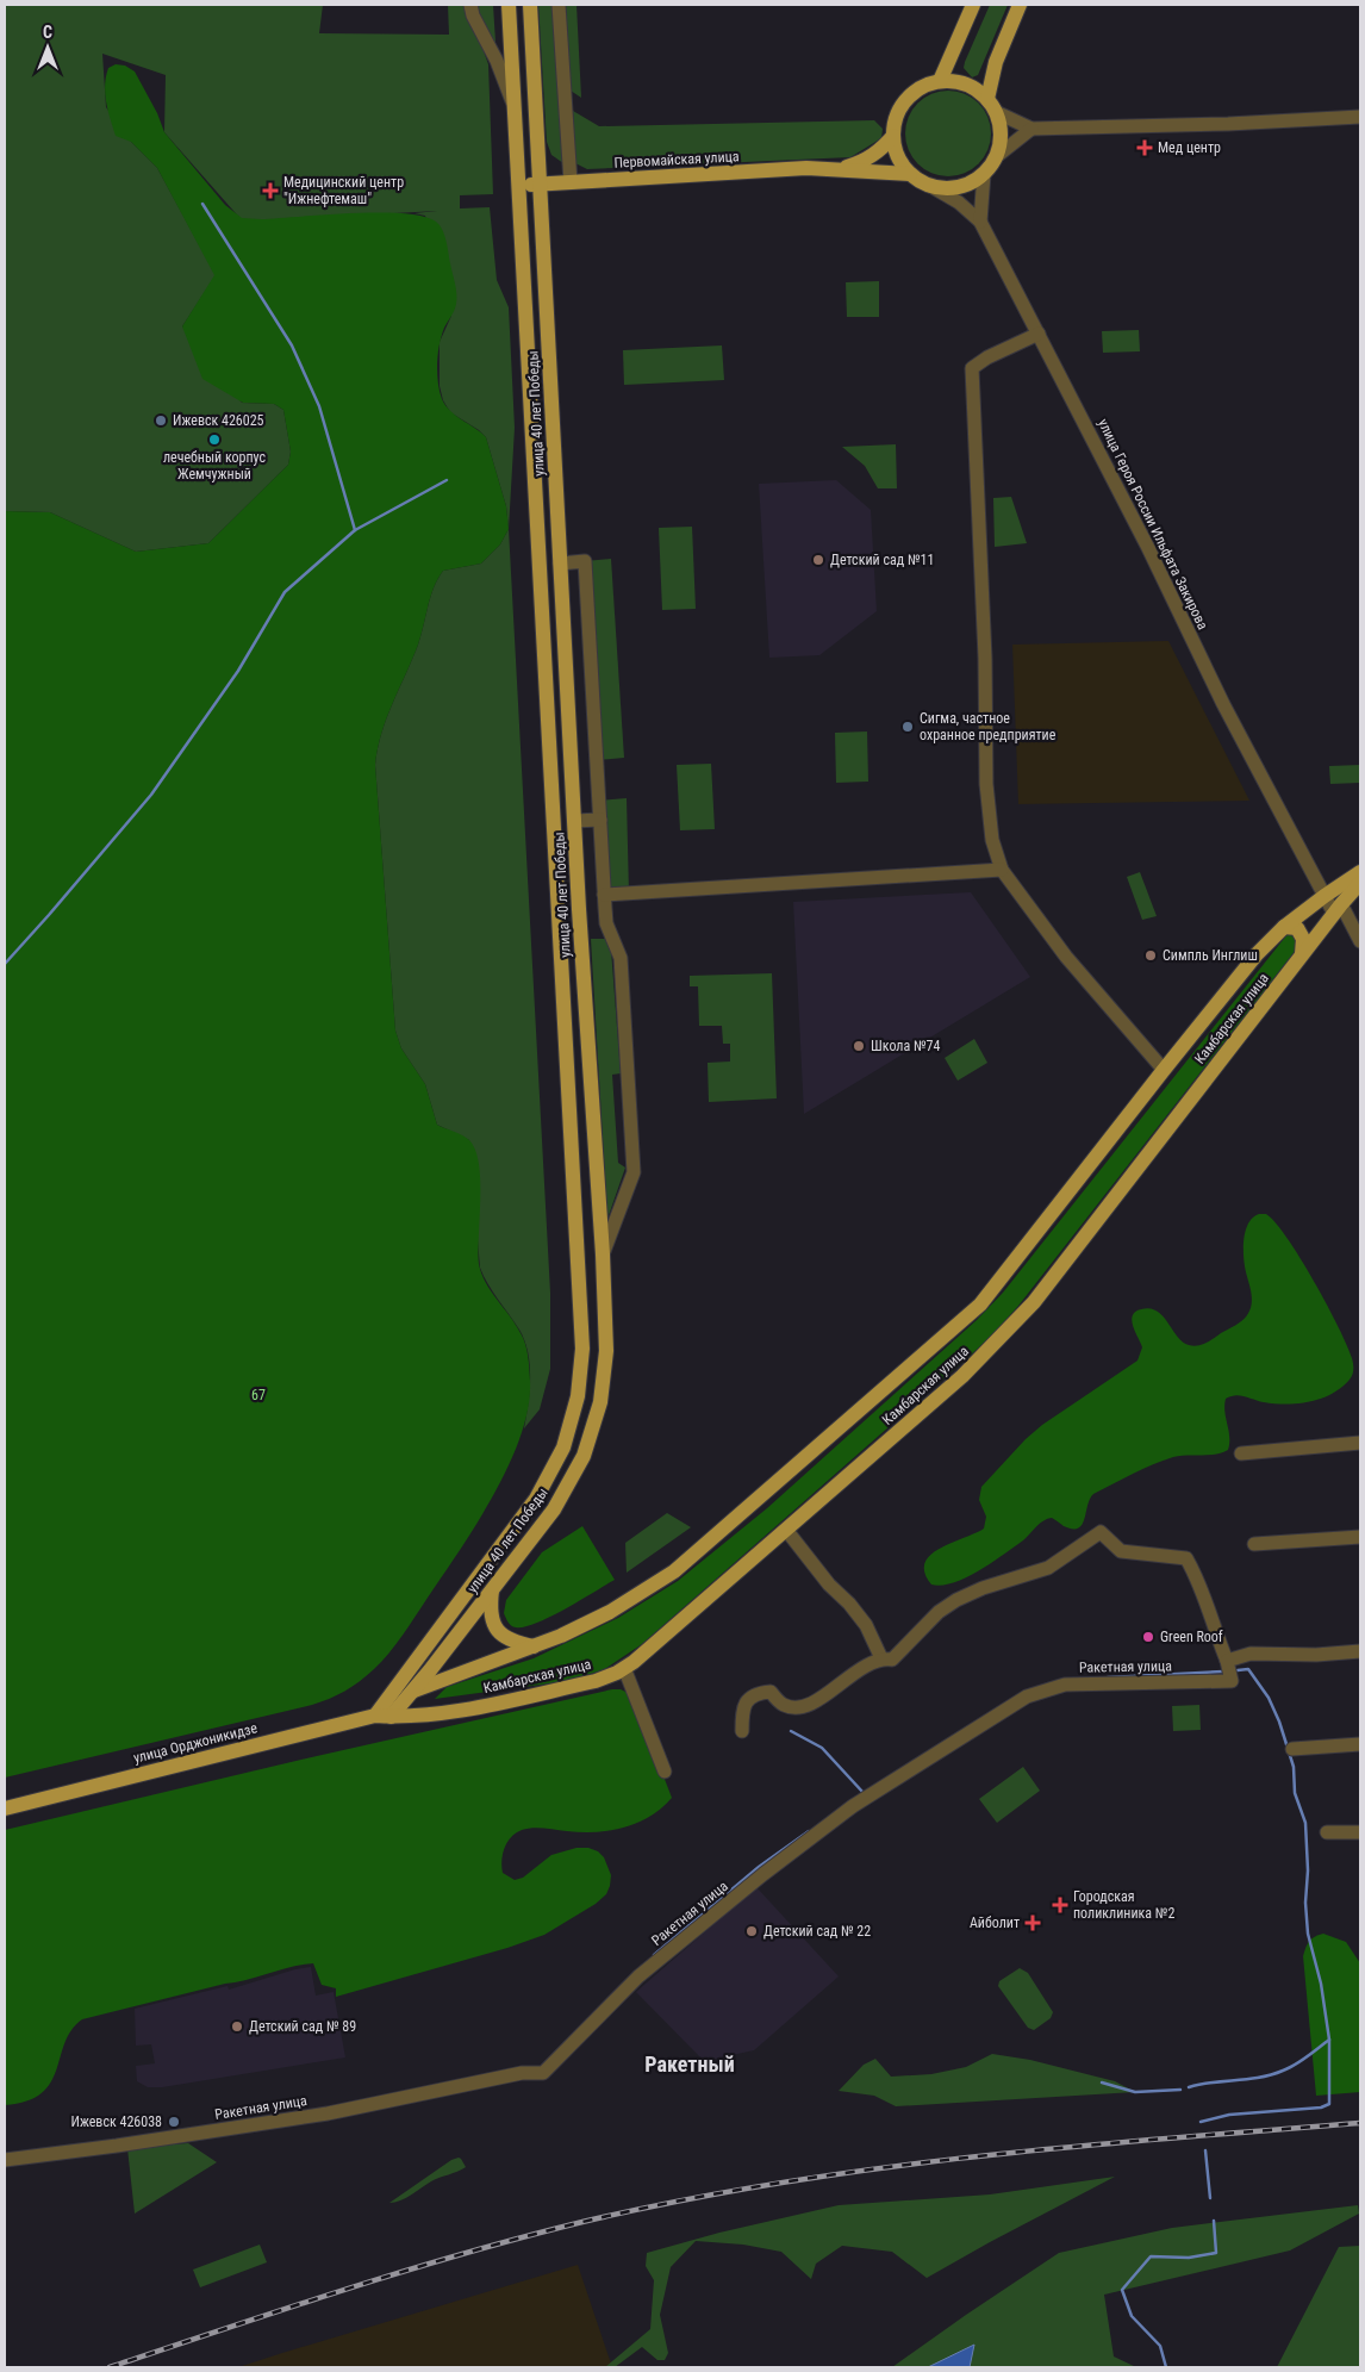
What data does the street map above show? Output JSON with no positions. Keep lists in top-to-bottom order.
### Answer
{
  "streets": {
    "main road": [
      "Первомайская улица",
      "улица 40 лет Победы",
      "Камбарская улица",
      "улица Орджоникидзе"
    ],
    "street": ["улица Героя России Ильфата Закирова", "Ракетная улица"]
  },
  "crossings": [
    ["Первомайская улица", "улица 40 лет Победы"],
    ["Первомайская улица", "улица Героя России Ильфата Закирова"],
    ["улица 40 лет Победы", "Камбарская улица"],
    ["улица Героя России Ильфата Закирова", "Камбарская улица"],
    ["Камбарская улица", "улица Орджоникидзе"]
  ],
  "districts": ["Ракетный"],
  "parks": ["67"],
  "places": {
    "health": [
      "Мед центр",
      "Медицинский центр \"Ижнефтемаш\"",
      "Городская поликлиника №2",
      "Айболит"
    ],
    "other": [
      "Ижевск 426025",
      "лечебный корпус Жемчужный",
      "Детский сад №11",
      "Сигма, частное охранное предприятие",
      "Симпль Инглиш",
      "Школа №74",
      "Green Roof",
      "Детский сад № 22",
      "Детский сад № 89",
      "Ижевск 426038"
    ]
  },
  "north": "top"
}
